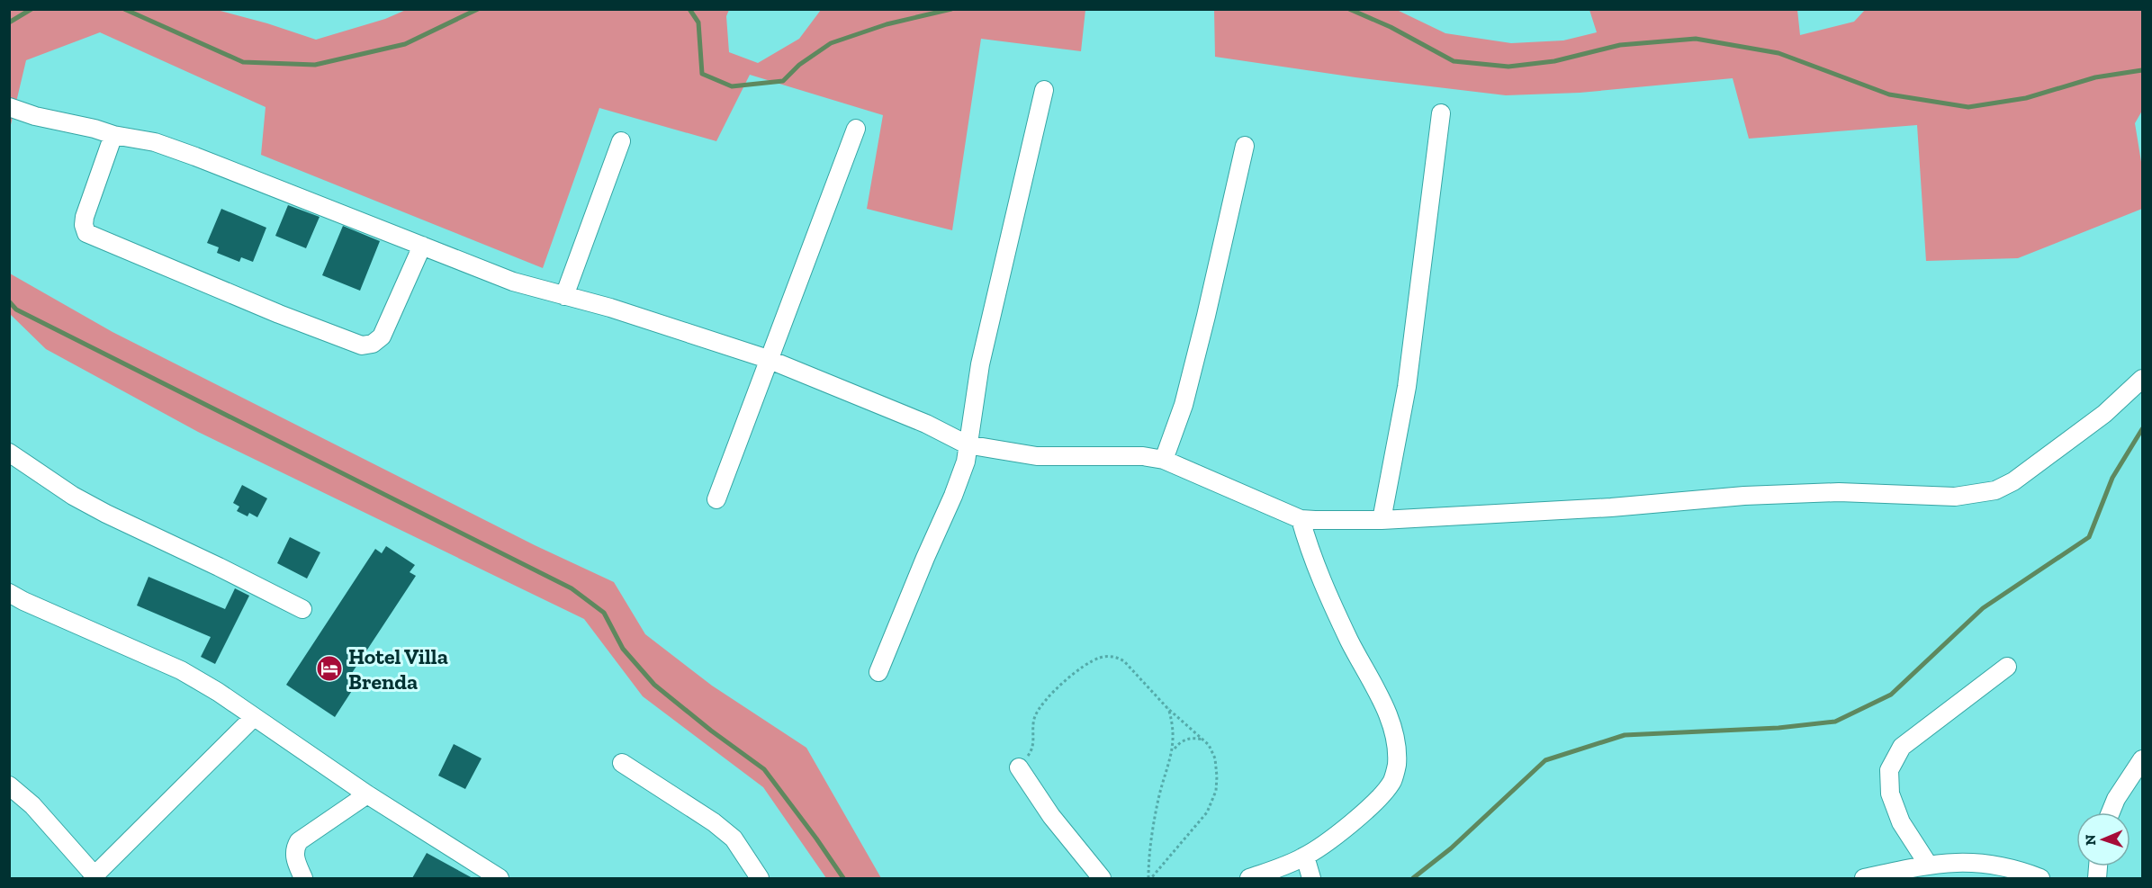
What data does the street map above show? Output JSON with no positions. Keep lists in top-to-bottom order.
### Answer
{
  "places": {
    "hotel": ["Hotel Villa Brenda"]
  },
  "north": "left"
}
